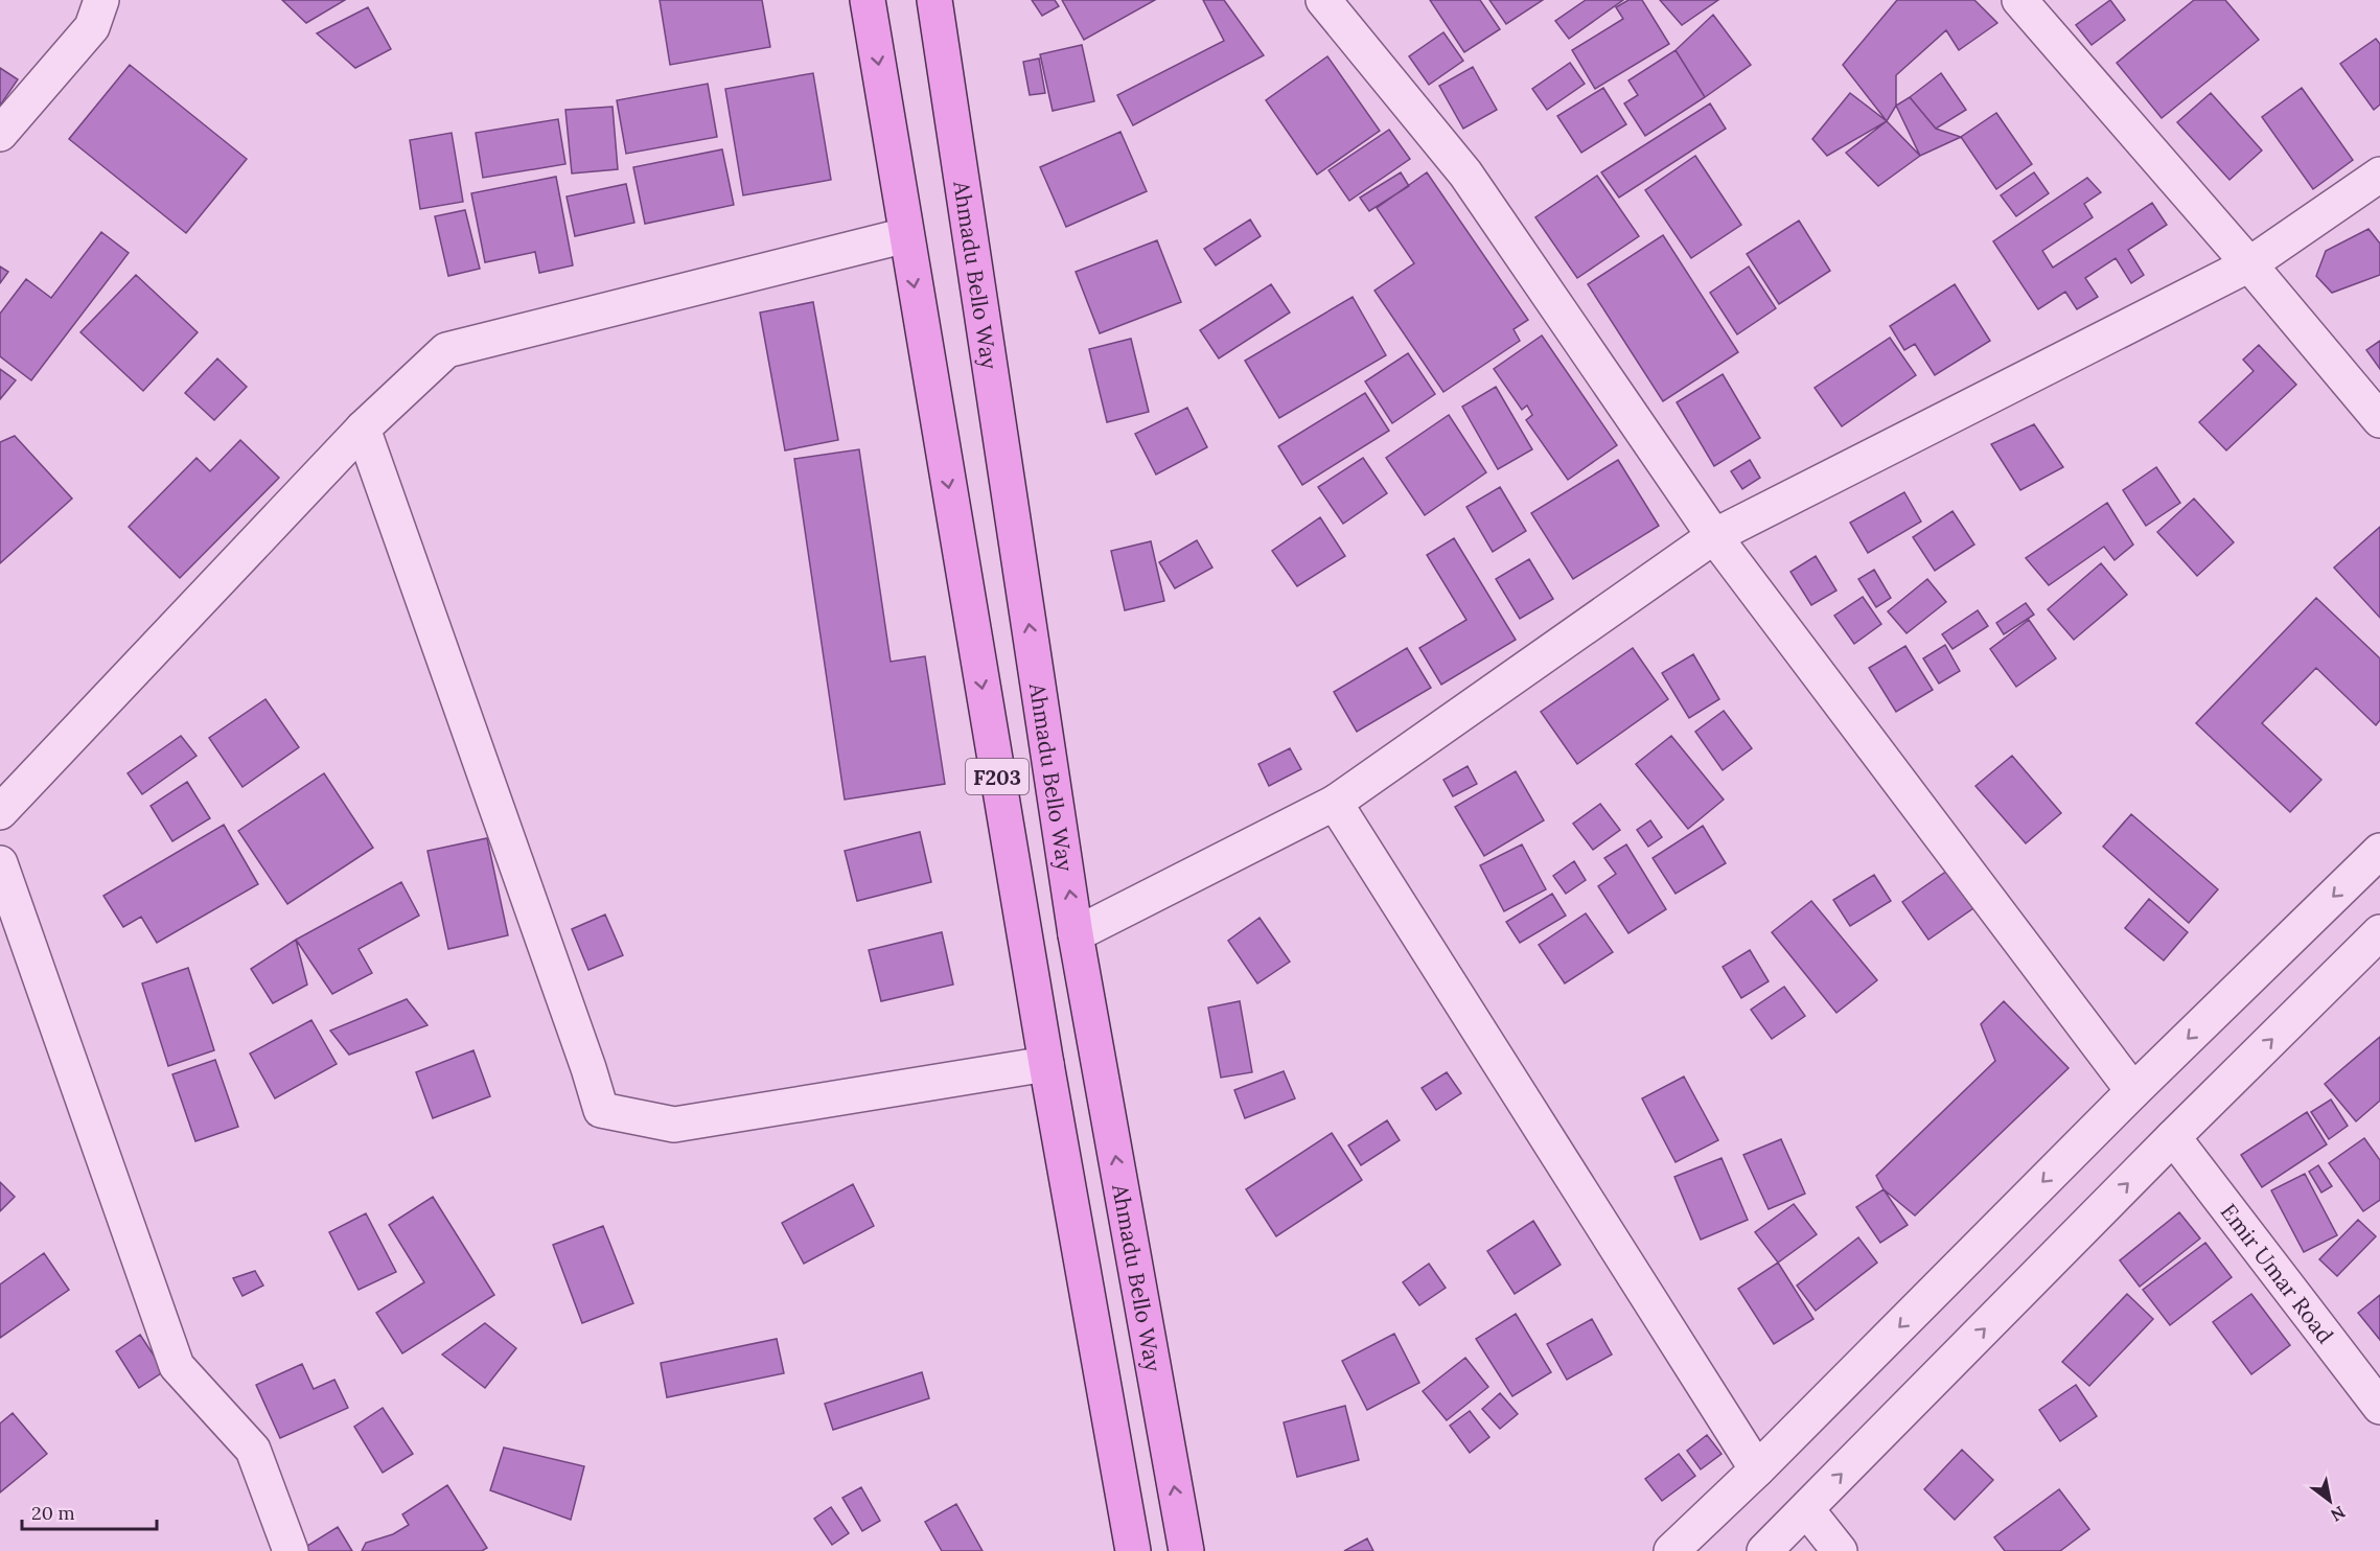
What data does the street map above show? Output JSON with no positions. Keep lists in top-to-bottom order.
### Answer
{
  "streets": {
    "main road": ["Ahmadu Bello Way", "F203"],
    "street": ["Emir Umar Road"]
  },
  "scale_bar": "20 m",
  "north": "bottom right"
}
